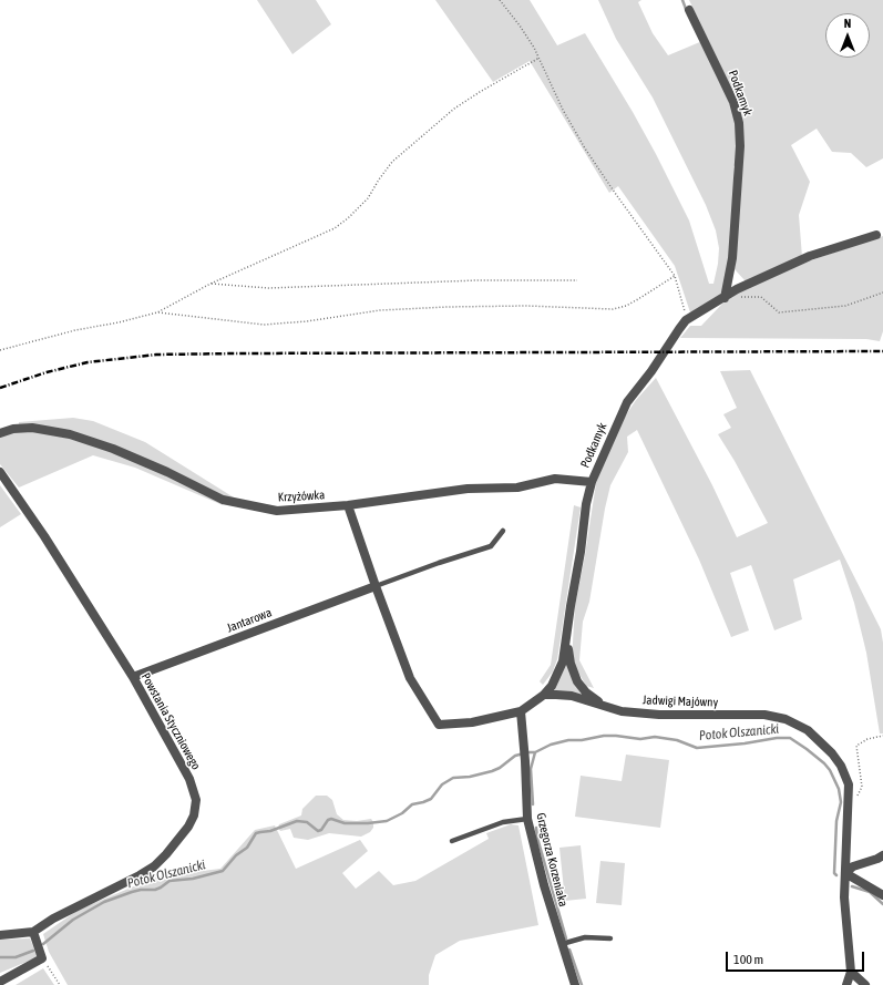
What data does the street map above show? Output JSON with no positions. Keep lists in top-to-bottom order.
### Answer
{
  "streets": {
    "street": [
      "Podkamyk",
      "Krzyżówka",
      "Jantarowa",
      "Jadwigi Majówny",
      "Powstania Styczniowego",
      "Grzegorza Korzeniaka"
    ]
  },
  "crossings": [
    ["Podkamyk", "Krzyżówka"],
    ["Podkamyk", "Jadwigi Majówny"],
    ["Jantarowa", "Powstania Styczniowego"]
  ],
  "water": ["Potok Olszanicki"],
  "scale_bar": "100 m",
  "north": "top"
}
